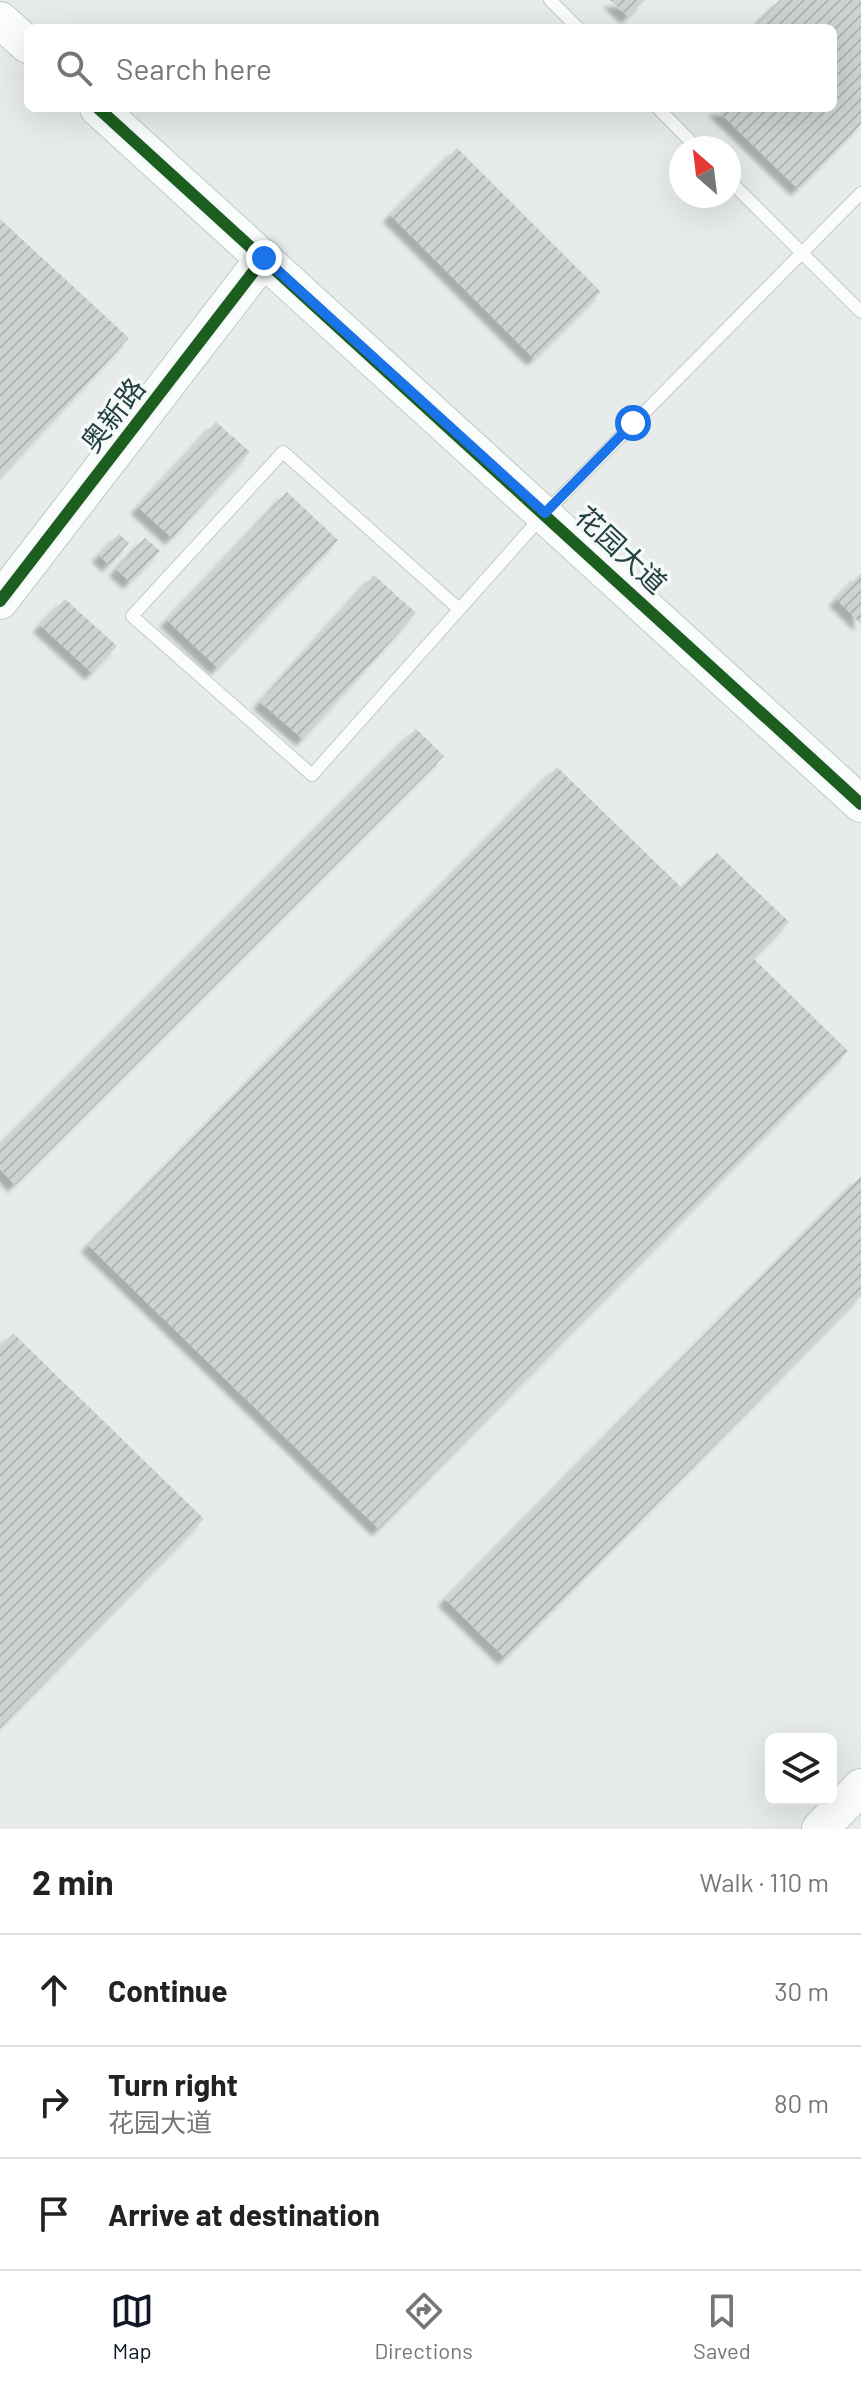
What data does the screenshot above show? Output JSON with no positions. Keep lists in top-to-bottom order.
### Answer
{
  "streets": {
    "street": ["奥新路", "花园大道"]
  },
  "crossings": [
    ["奥新路", "花园大道"]
  ],
  "north": "top left",
  "page": {
    "search": "Search here",
    "heading": ["2 min", "Walk · 110 m"],
    "list": [
      ["Continue", "30 m"],
      ["Turn right", "花园大道", "80 m"],
      "Arrive at destination"
    ],
    "nav": ["Map", "Directions", "Saved"]
  }
}
